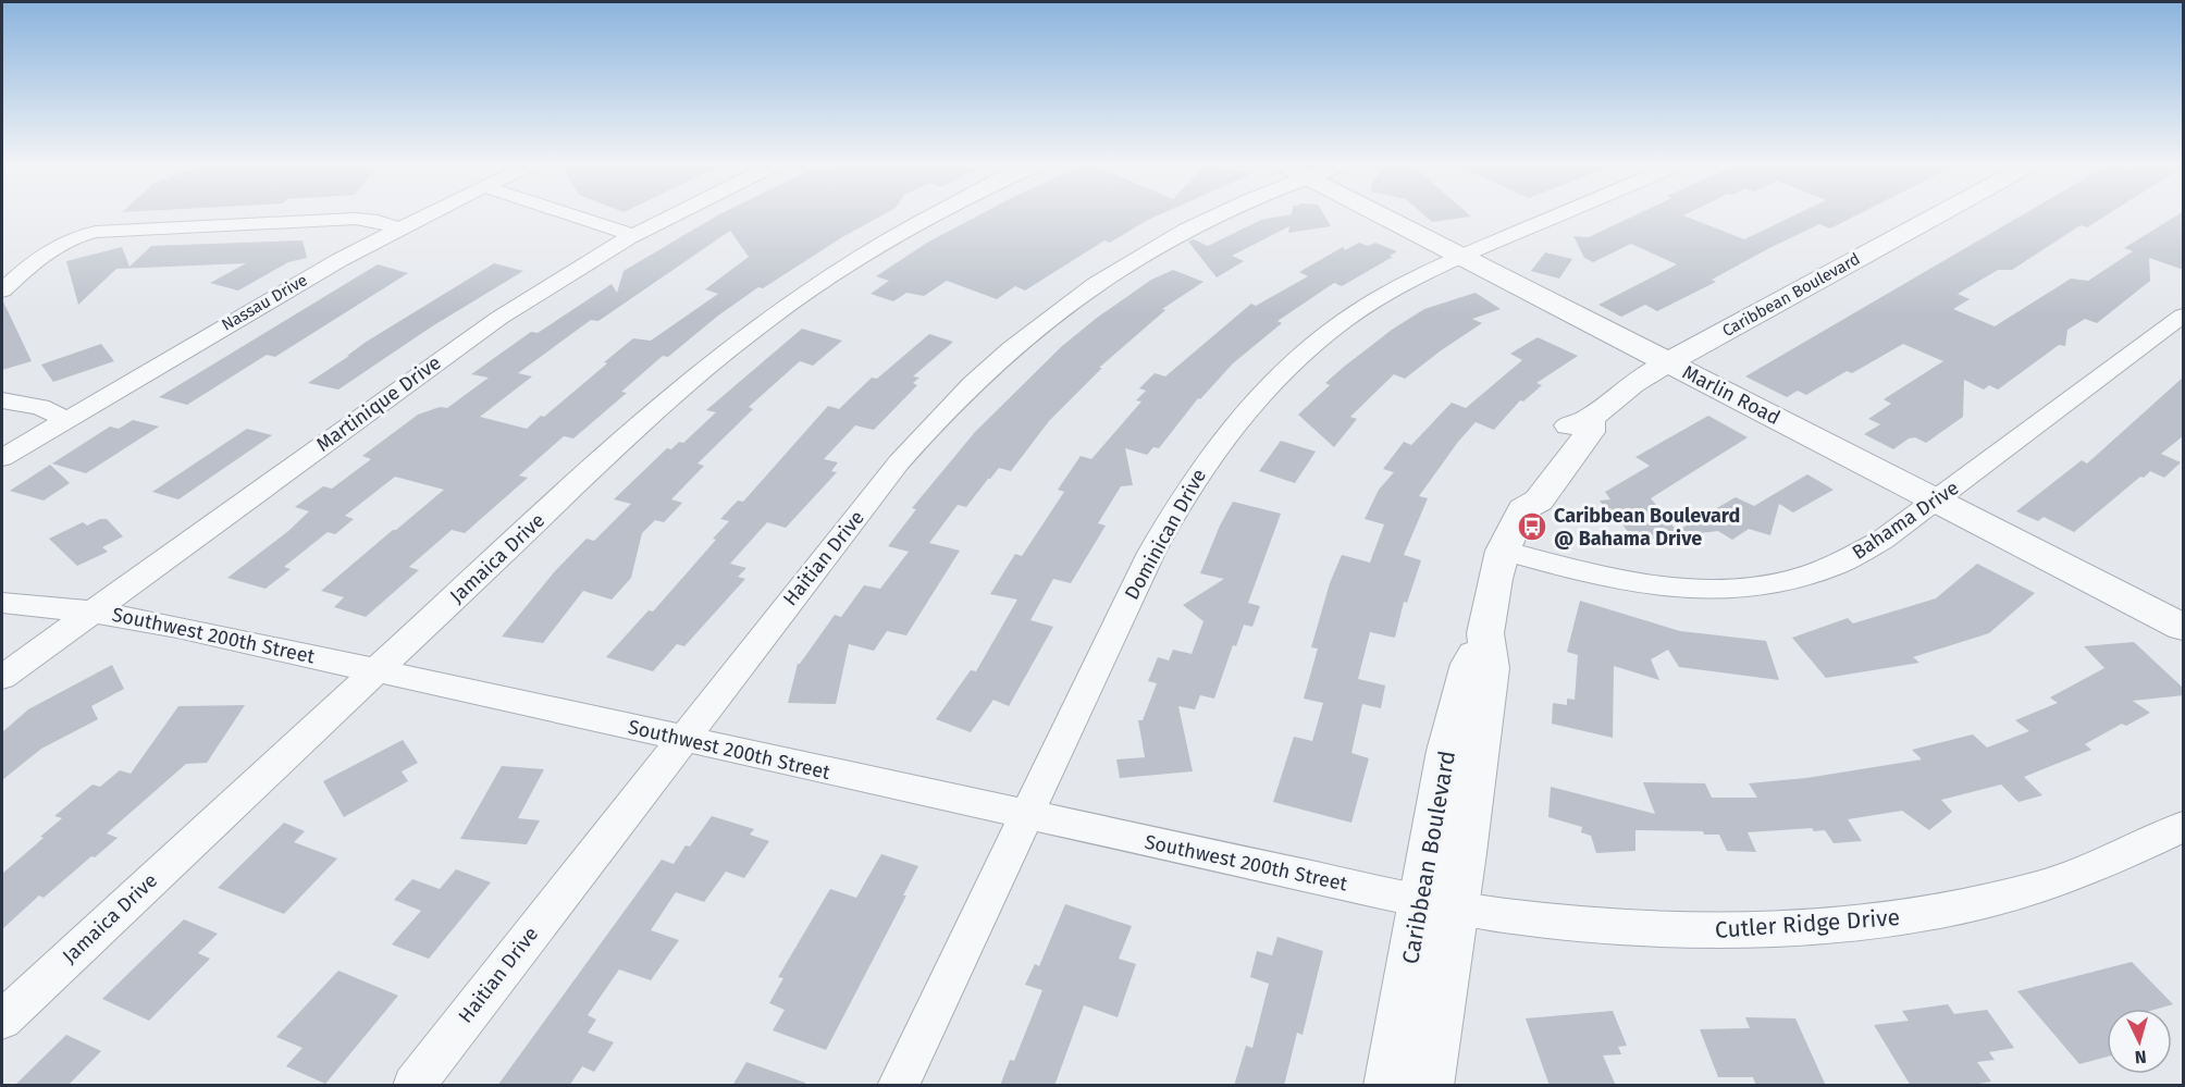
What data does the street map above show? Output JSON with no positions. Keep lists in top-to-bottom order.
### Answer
{
  "streets": {
    "street": [
      "Caribbean Boulevard",
      "Nassau Drive",
      "Marlin Road",
      "Martinique Drive",
      "Bahama Drive",
      "Dominican Drive",
      "Jamaica Drive",
      "Haitian Drive",
      "Southwest 200th Street",
      "Cutler Ridge Drive"
    ]
  },
  "crossings": [
    ["Caribbean Boulevard", "Marlin Road"],
    ["Caribbean Boulevard", "Bahama Drive"],
    ["Caribbean Boulevard", "Southwest 200th Street"],
    ["Caribbean Boulevard", "Cutler Ridge Drive"],
    ["Marlin Road", "Bahama Drive"],
    ["Marlin Road", "Dominican Drive"],
    ["Martinique Drive", "Southwest 200th Street"],
    ["Dominican Drive", "Southwest 200th Street"],
    ["Jamaica Drive", "Southwest 200th Street"],
    ["Haitian Drive", "Southwest 200th Street"],
    ["Southwest 200th Street", "Cutler Ridge Drive"]
  ],
  "places": {
    "bus stop": ["Caribbean Boulevard @ Bahama Drive"]
  },
  "north": "bottom"
}
